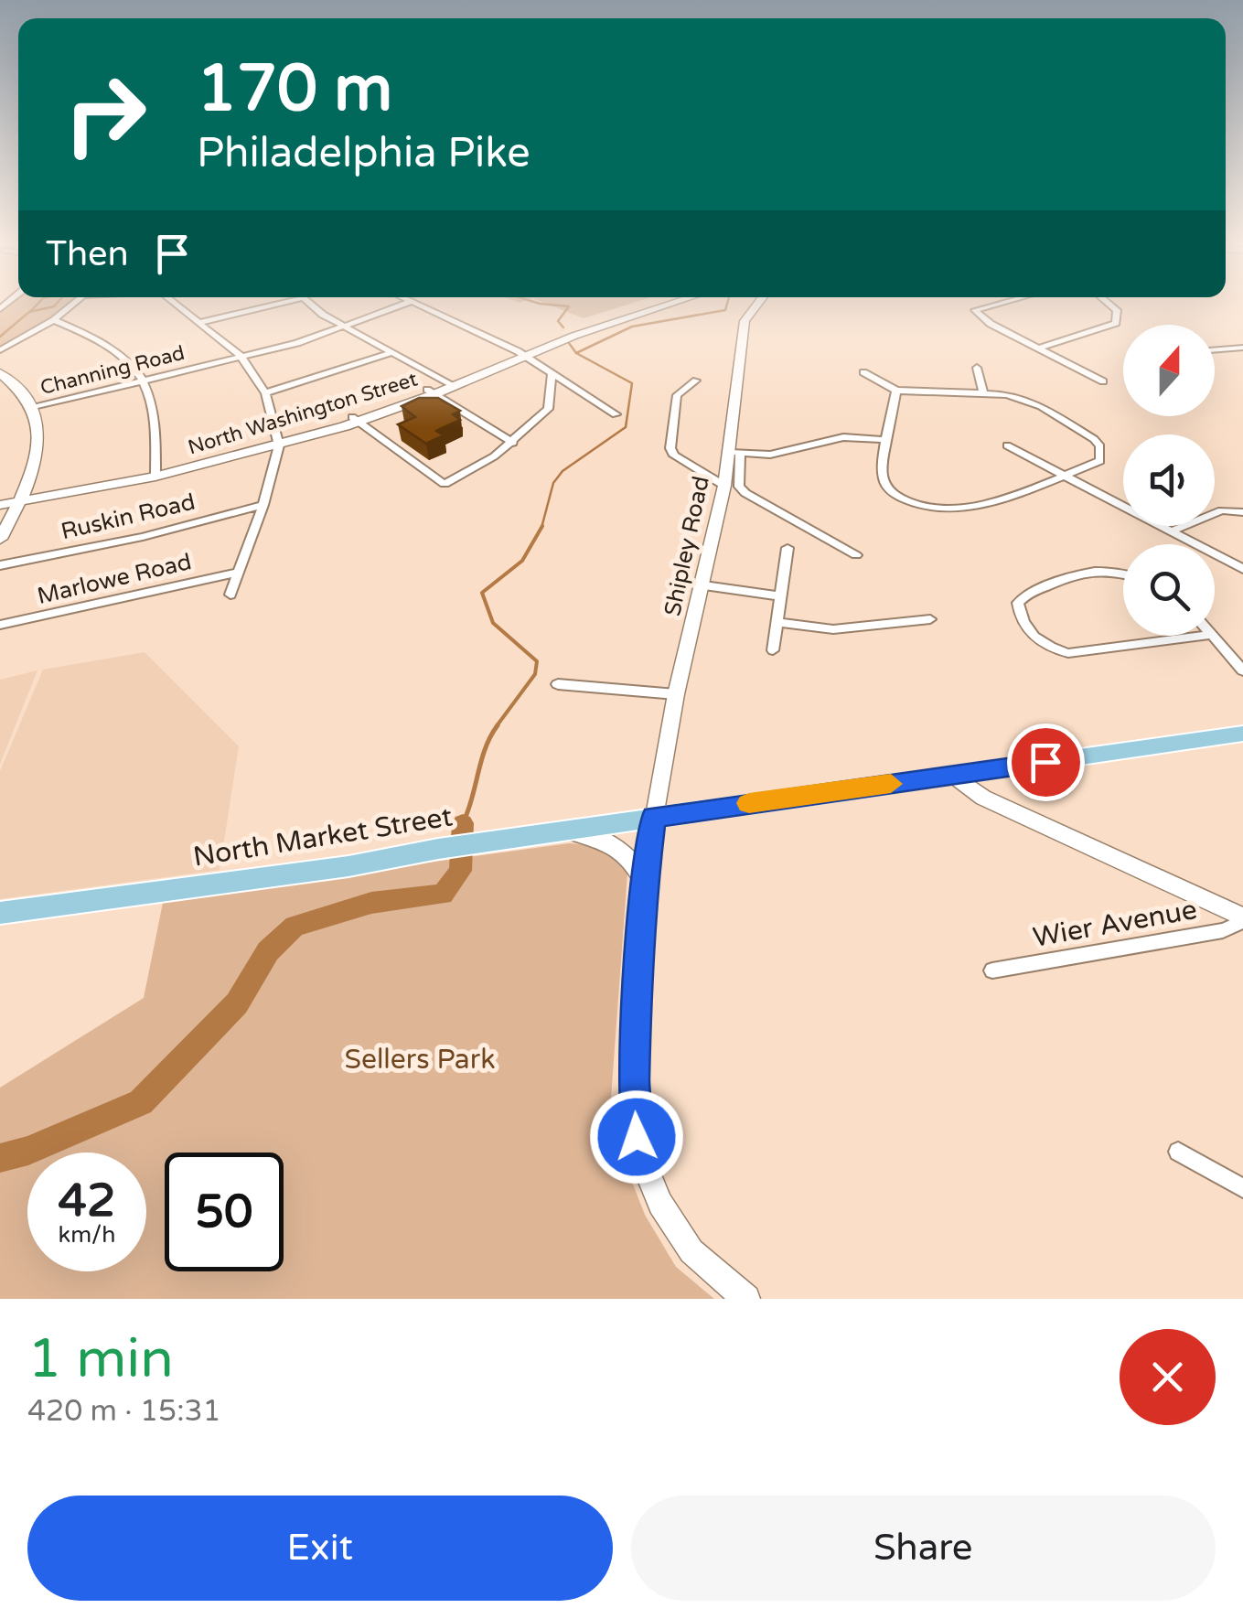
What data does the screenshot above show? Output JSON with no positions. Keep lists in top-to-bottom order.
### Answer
{
  "streets": {
    "main road": ["North Washington Street", "Shipley Road", "North Market Street"],
    "street": [
      "Channing Road",
      "Ruskin Road",
      "Marlowe Road",
      "Wier Avenue"
    ]
  },
  "crossings": [
    ["Shipley Road", "North Market Street"]
  ],
  "parks": ["Sellers Park"],
  "north": "top",
  "page": {
    "turn": ["170 m", "Philadelphia Pike"],
    "then": "Then",
    "speed": "42 km/h",
    "limit": "50",
    "heading": ["1 min", "420 m · 15:31"],
    "buttons": ["Exit", "Share"]
  }
}
